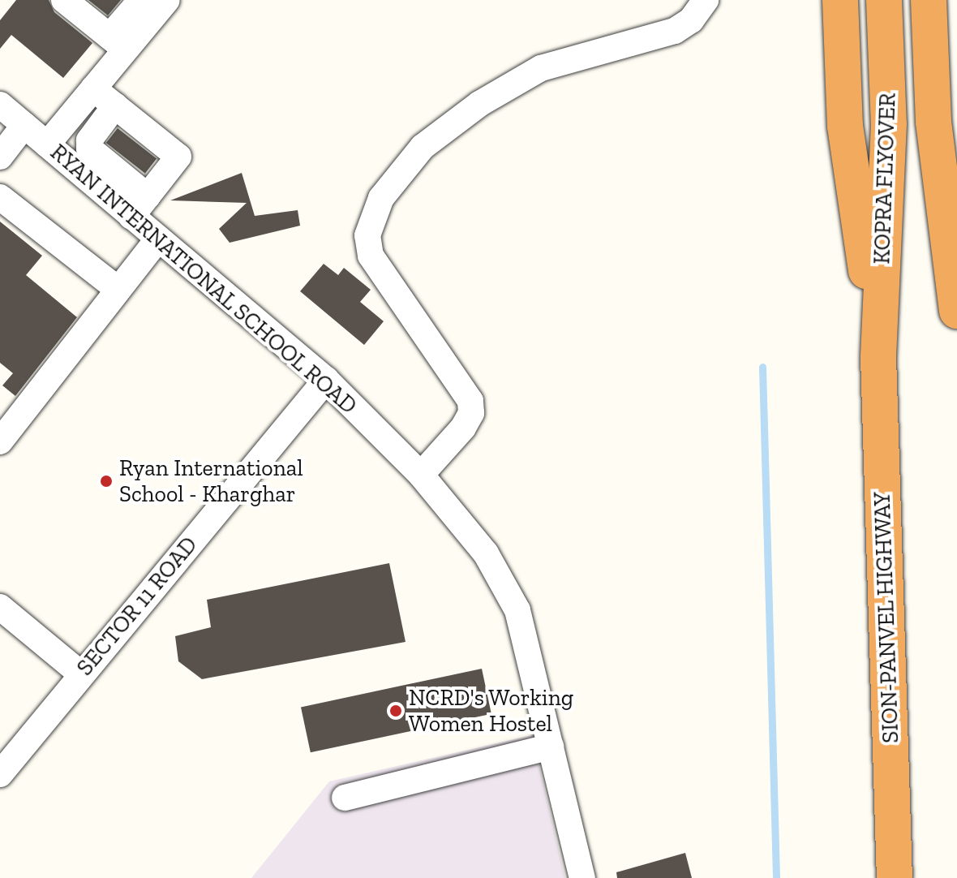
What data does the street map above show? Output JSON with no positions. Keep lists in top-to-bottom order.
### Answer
{
  "streets": {
    "highway": ["KOPRA FLYOVER", "SION-PANVEL HIGHWAY"],
    "street": ["RYAN INTERNATIONAL SCHOOL ROAD", "SECTOR 11 ROAD"]
  },
  "crossings": [
    ["KOPRA FLYOVER", "SION-PANVEL HIGHWAY"],
    ["RYAN INTERNATIONAL SCHOOL ROAD", "SECTOR 11 ROAD"]
  ],
  "places": ["Ryan International School - Kharghar", "NCRD's Working Women Hostel"]
}
